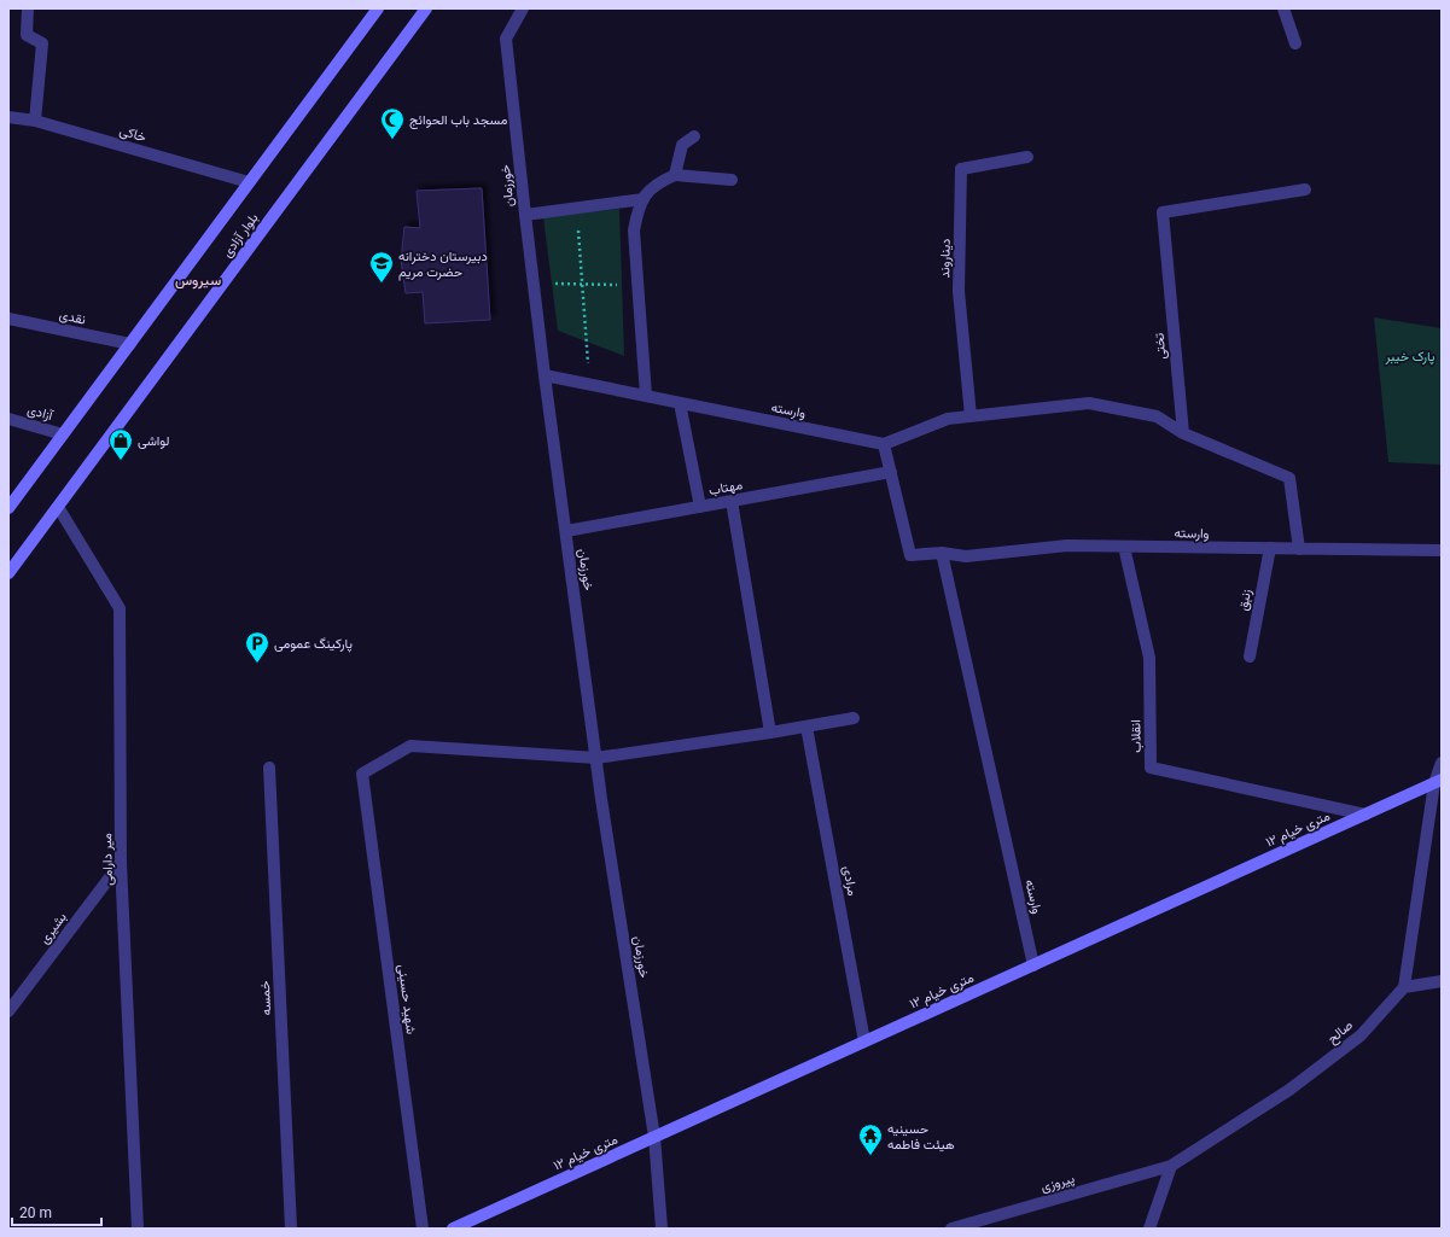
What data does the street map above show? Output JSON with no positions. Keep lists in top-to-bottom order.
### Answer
{
  "streets": {
    "main road": ["بلوار آزادی", "۱۲ متری خیام"],
    "street": [
      "خاکی",
      "خورزمان",
      "دیناروند",
      "نقدی",
      "تختی",
      "وارسته",
      "آزادی",
      "مهتاب",
      "زنبق",
      "انقلاب",
      "میر دارامی",
      "مرادی",
      "بشیری",
      "خمسه",
      "شهید حسینی",
      "صالح",
      "پیروزی"
    ]
  },
  "crossings": [
    ["خاکی", "بلوار آزادی"],
    ["خورزمان", "وارسته"],
    ["خورزمان", "مهتاب"],
    ["خورزمان", "۱۲ متری خیام"],
    ["خورزمان", "شهید حسینی"],
    ["بلوار آزادی", "نقدی"],
    ["بلوار آزادی", "آزادی"],
    ["بلوار آزادی", "میر دارامی"],
    ["وارسته", "مهتاب"],
    ["وارسته", "زنبق"],
    ["وارسته", "انقلاب"],
    ["وارسته", "۱۲ متری خیام"],
    ["انقلاب", "۱۲ متری خیام"],
    ["۱۲ متری خیام", "مرادی"],
    ["میر دارامی", "بشیری"],
    ["صالح", "پیروزی"]
  ],
  "districts": ["سیروس"],
  "parks": ["پارک خیبر"],
  "places": {
    "mosque": ["مسجد باب الحوائج"],
    "school or university": ["دبیرستان دخترانه حضرت مریم"],
    "shop": ["لواشی"],
    "parking": ["پارکینگ عمومی"],
    "temple": ["حسینیه هیئت فاطمه"]
  },
  "scale_bar": "20 m"
}
